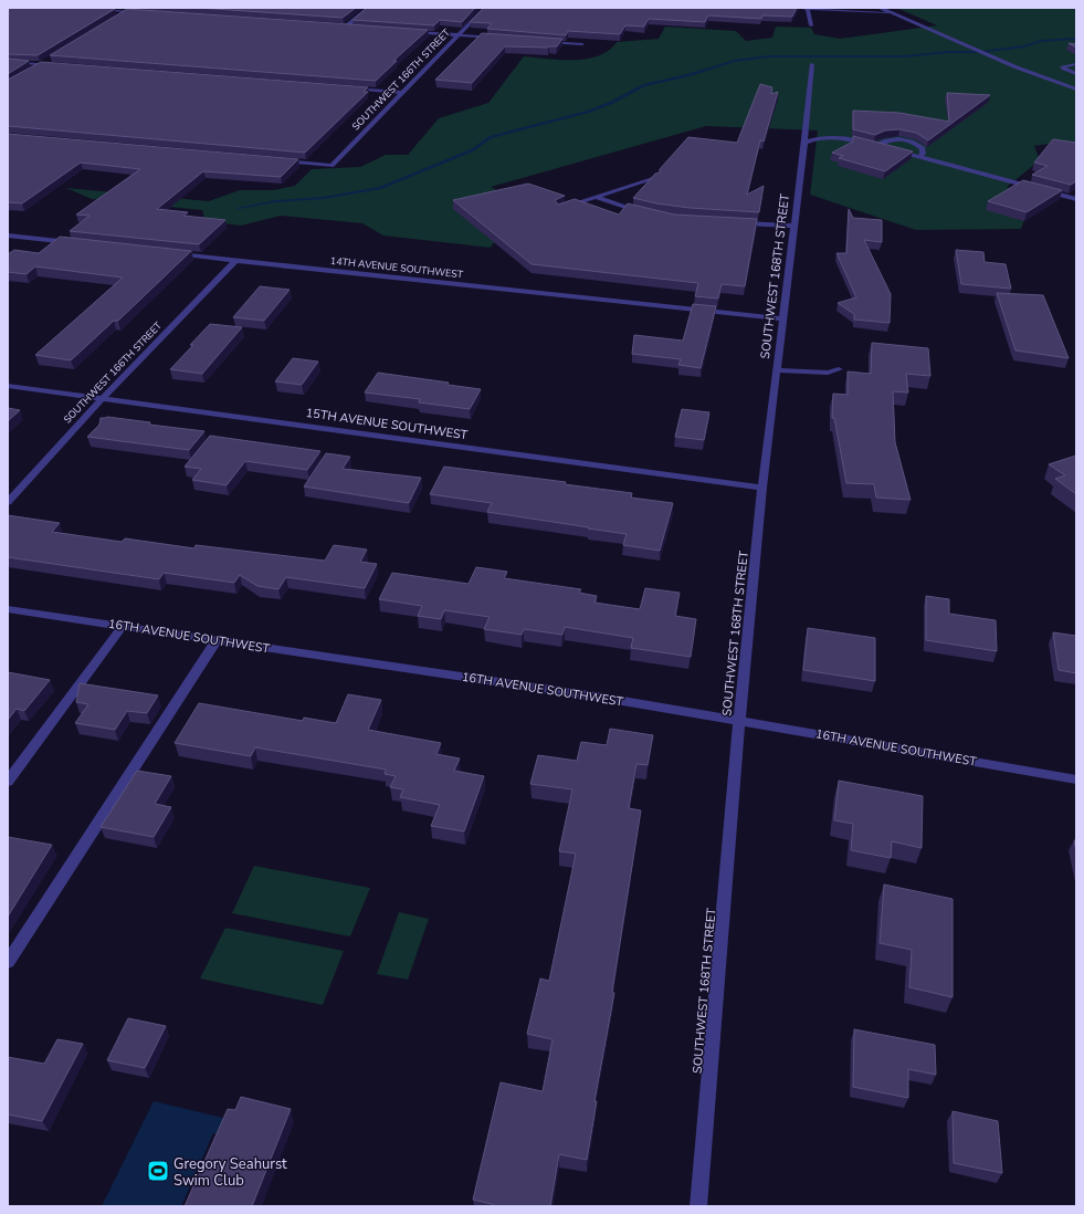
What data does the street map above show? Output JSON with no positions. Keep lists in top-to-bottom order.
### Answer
{
  "streets": {
    "street": [
      "SOUTHWEST 166TH STREET",
      "14TH AVENUE SOUTHWEST",
      "SOUTHWEST 168TH STREET",
      "15TH AVENUE SOUTHWEST",
      "16TH AVENUE SOUTHWEST"
    ]
  },
  "crossings": [
    ["SOUTHWEST 166TH STREET", "14TH AVENUE SOUTHWEST"],
    ["SOUTHWEST 166TH STREET", "15TH AVENUE SOUTHWEST"],
    ["14TH AVENUE SOUTHWEST", "SOUTHWEST 168TH STREET"],
    ["SOUTHWEST 168TH STREET", "15TH AVENUE SOUTHWEST"],
    ["SOUTHWEST 168TH STREET", "16TH AVENUE SOUTHWEST"]
  ],
  "places": {
    "sports": ["Gregory Seahurst Swim Club"]
  }
}
